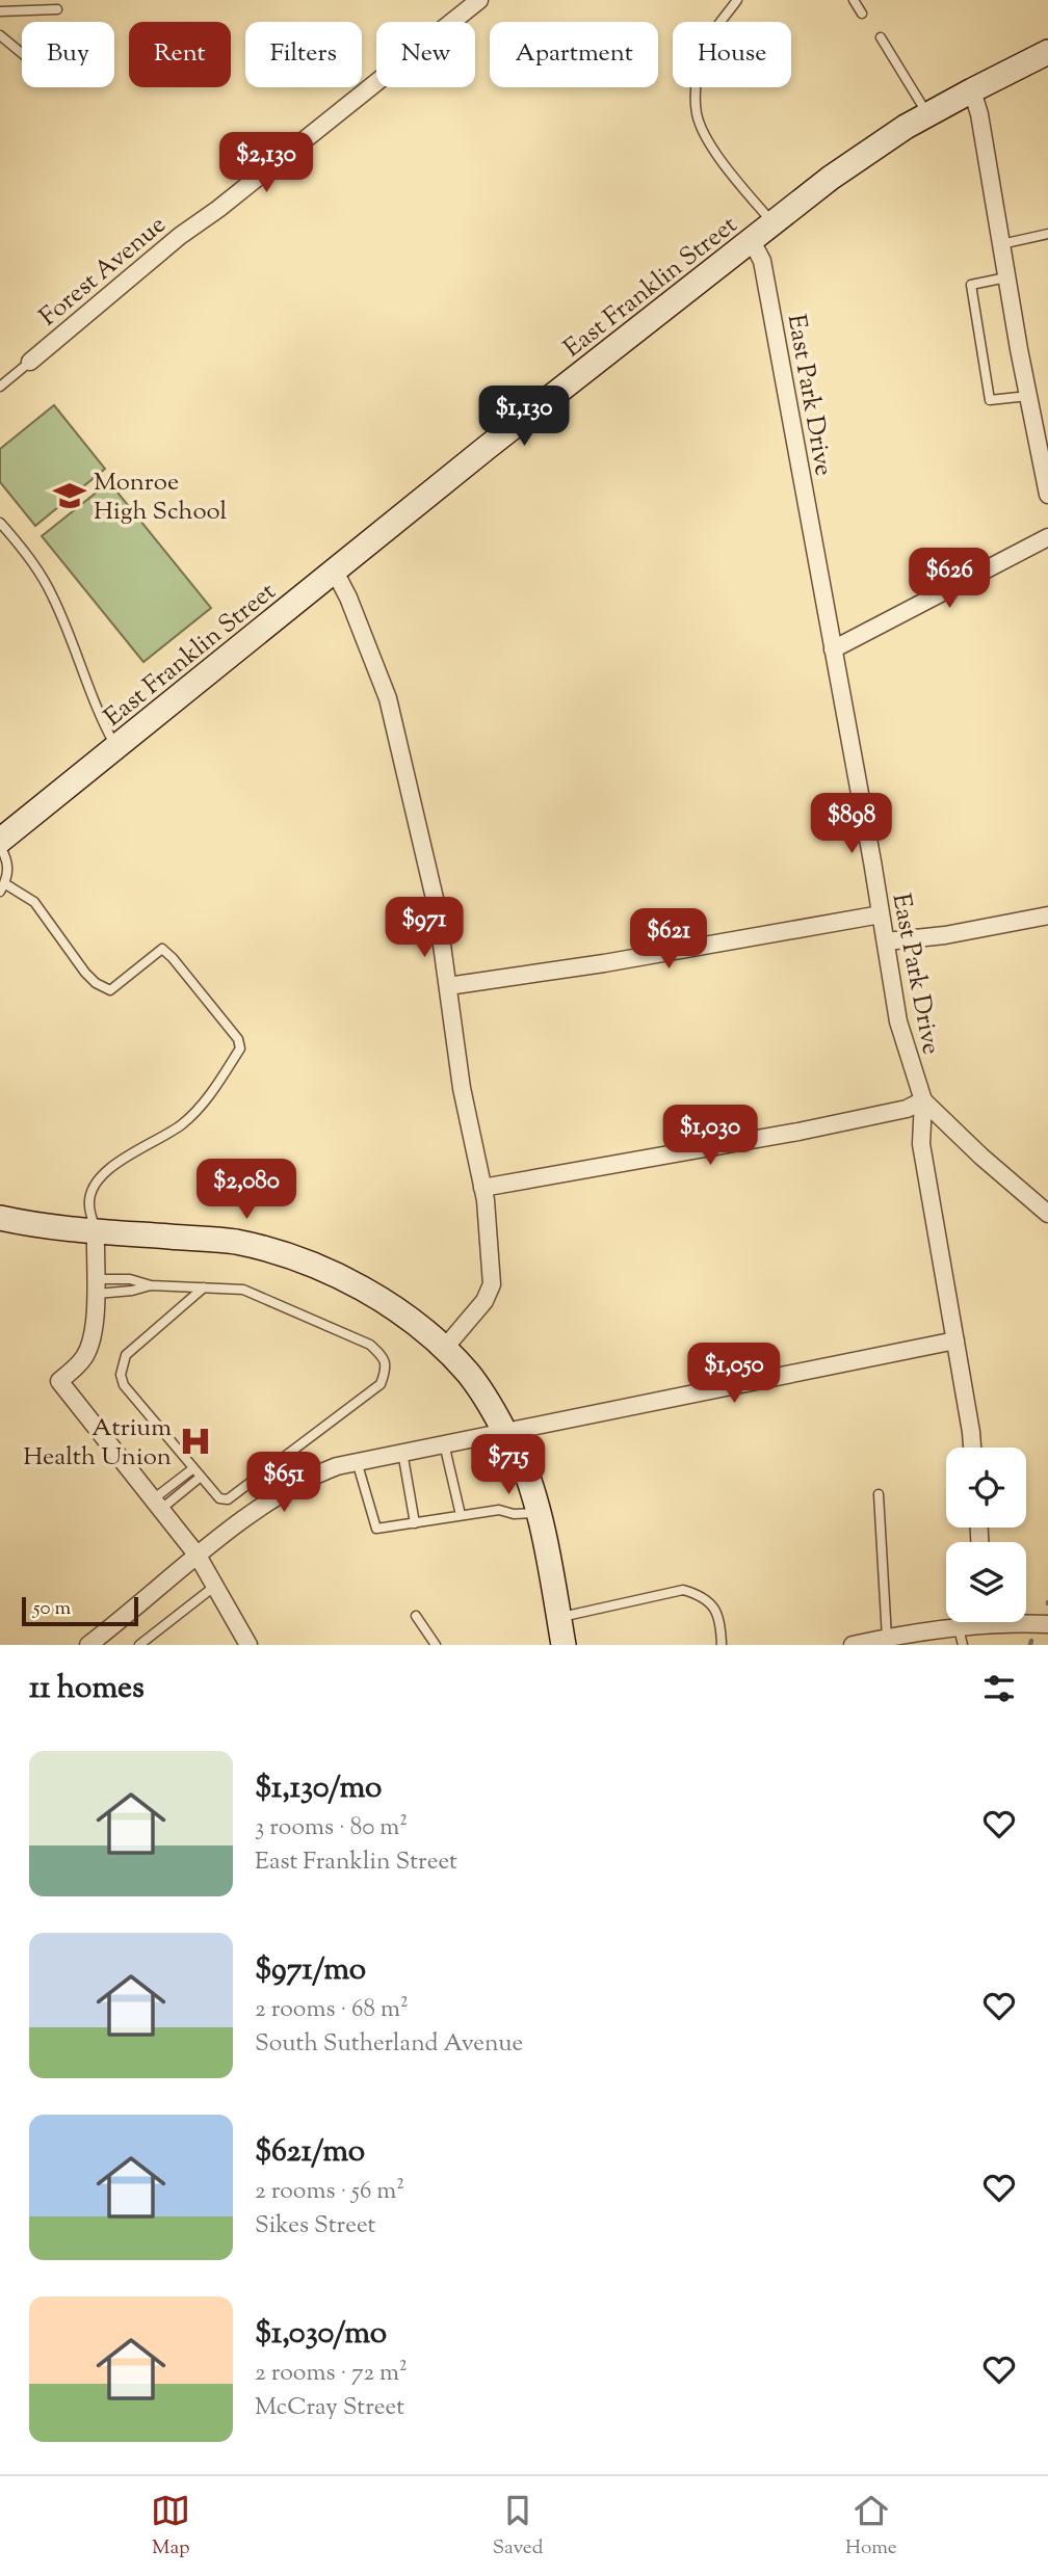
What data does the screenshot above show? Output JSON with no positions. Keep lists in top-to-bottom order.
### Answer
{
  "streets": {
    "main road": ["East Franklin Street"],
    "street": ["Forest Avenue", "East Park Drive"]
  },
  "crossings": [
    ["East Franklin Street", "East Park Drive"]
  ],
  "places": {
    "school or university": ["Monroe High School"],
    "hospital": ["Atrium Health Union"]
  },
  "scale_bar": "50 m",
  "page": {
    "chip": [
      "Buy",
      "Rent",
      "Filters",
      "New",
      "Apartment",
      "House"
    ],
    "price": [
      "$2,130",
      "$1,130",
      "$626",
      "$898",
      "$971",
      "$621",
      "$1,030",
      "$2,080",
      "$1,050",
      "$715",
      "$651"
    ],
    "scale": "50 m",
    "heading": "11 homes",
    "list": [
      {
        "name": "$1,130/mo",
        "note": "3 rooms · 80 m² · East Franklin Street"
      },
      {
        "name": "$971/mo",
        "note": "2 rooms · 68 m² · South Sutherland Avenue"
      },
      {
        "name": "$621/mo",
        "note": "2 rooms · 56 m² · Sikes Street"
      },
      {
        "name": "$1,030/mo",
        "note": "2 rooms · 72 m² · McCray Street"
      }
    ],
    "tabs": ["Map", "Saved", "Home"]
  }
}
